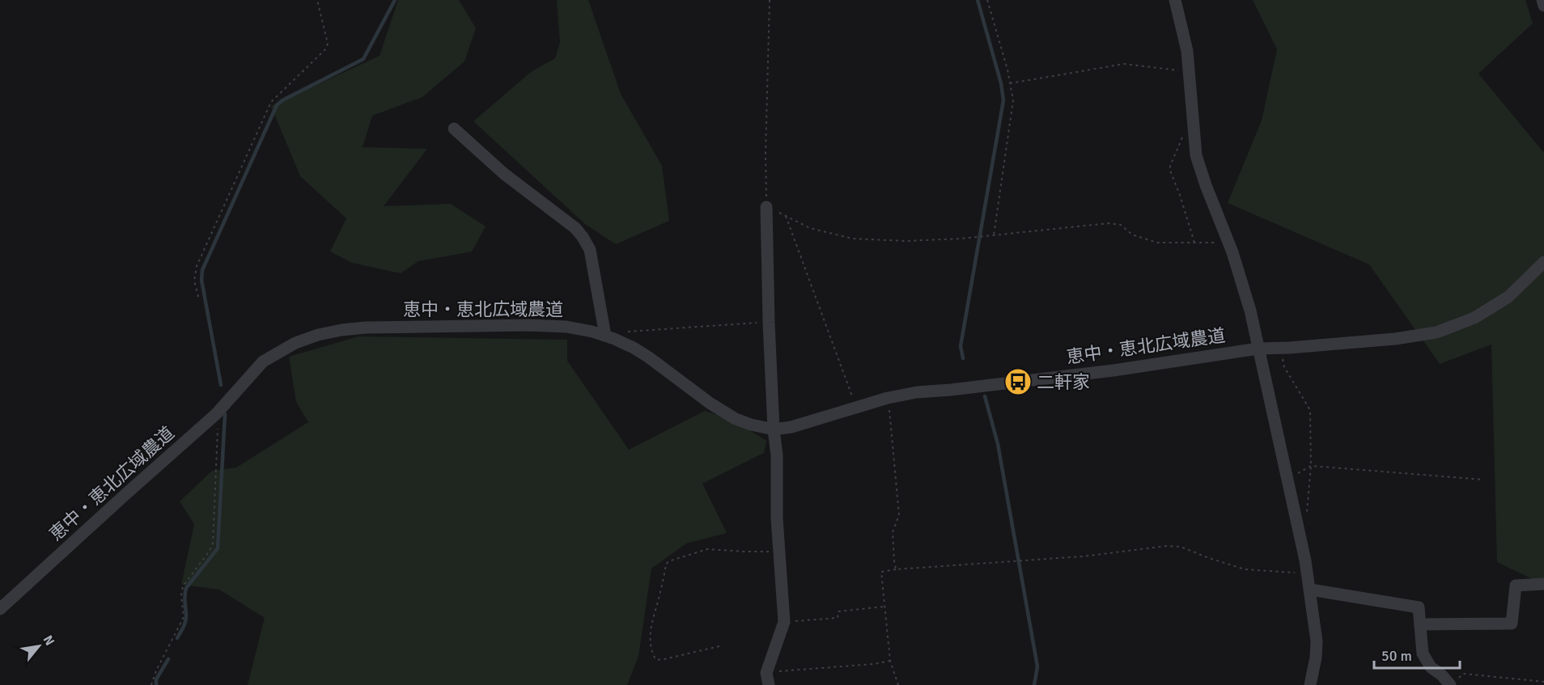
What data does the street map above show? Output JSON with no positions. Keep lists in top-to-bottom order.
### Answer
{
  "streets": {
    "street": ["恵中・恵北広域農道"]
  },
  "places": {
    "bus stop": ["二軒家"]
  },
  "scale_bar": "50 m",
  "north": "top right"
}
